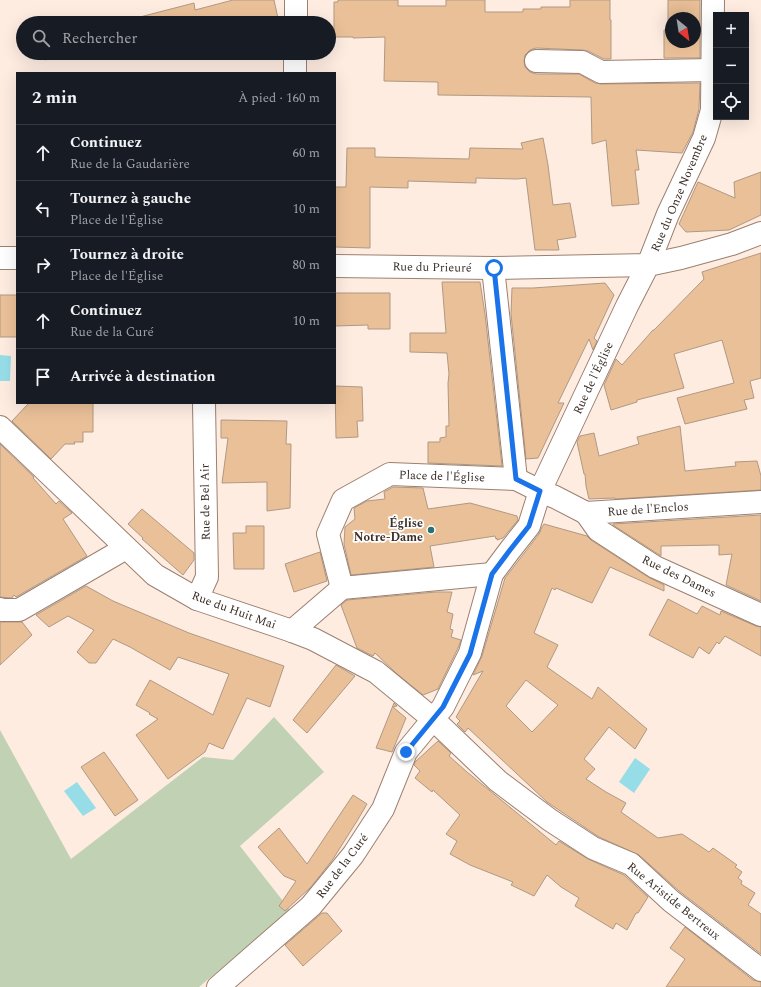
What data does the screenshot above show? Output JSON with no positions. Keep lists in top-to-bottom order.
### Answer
{
  "streets": {
    "street": [
      "Rue du Onze Novembre",
      "Rue du Prieuré",
      "Rue de l'Église",
      "Place de l'Église",
      "Rue de Bel Air",
      "Rue de l'Enclos",
      "Rue des Dames",
      "Rue du Huit Mai",
      "Rue de la Curé",
      "Rue Aristide Bertreux"
    ]
  },
  "crossings": [
    ["Rue du Onze Novembre", "Rue du Prieuré"],
    ["Rue du Onze Novembre", "Rue de l'Église"],
    ["Rue du Prieuré", "Rue de l'Église"],
    ["Rue de l'Église", "Place de l'Église"],
    ["Rue de Bel Air", "Rue du Huit Mai"],
    ["Rue de l'Enclos", "Rue des Dames"],
    ["Rue du Huit Mai", "Rue de la Curé"],
    ["Rue du Huit Mai", "Rue Aristide Bertreux"],
    ["Rue de la Curé", "Rue Aristide Bertreux"]
  ],
  "places": ["Église Notre-Dame"],
  "north": "bottom right",
  "page": {
    "map_buttons": ["+", "−"],
    "search": "Rechercher",
    "heading": ["2 min", "À pied · 160 m"],
    "list": [
      ["Continuez", "Rue de la Gaudarière", "60 m"],
      ["Tournez à gauche", "Place de l'Église", "10 m"],
      ["Tournez à droite", "Place de l'Église", "80 m"],
      ["Continuez", "Rue de la Curé", "10 m"],
      "Arrivée à destination"
    ]
  }
}
